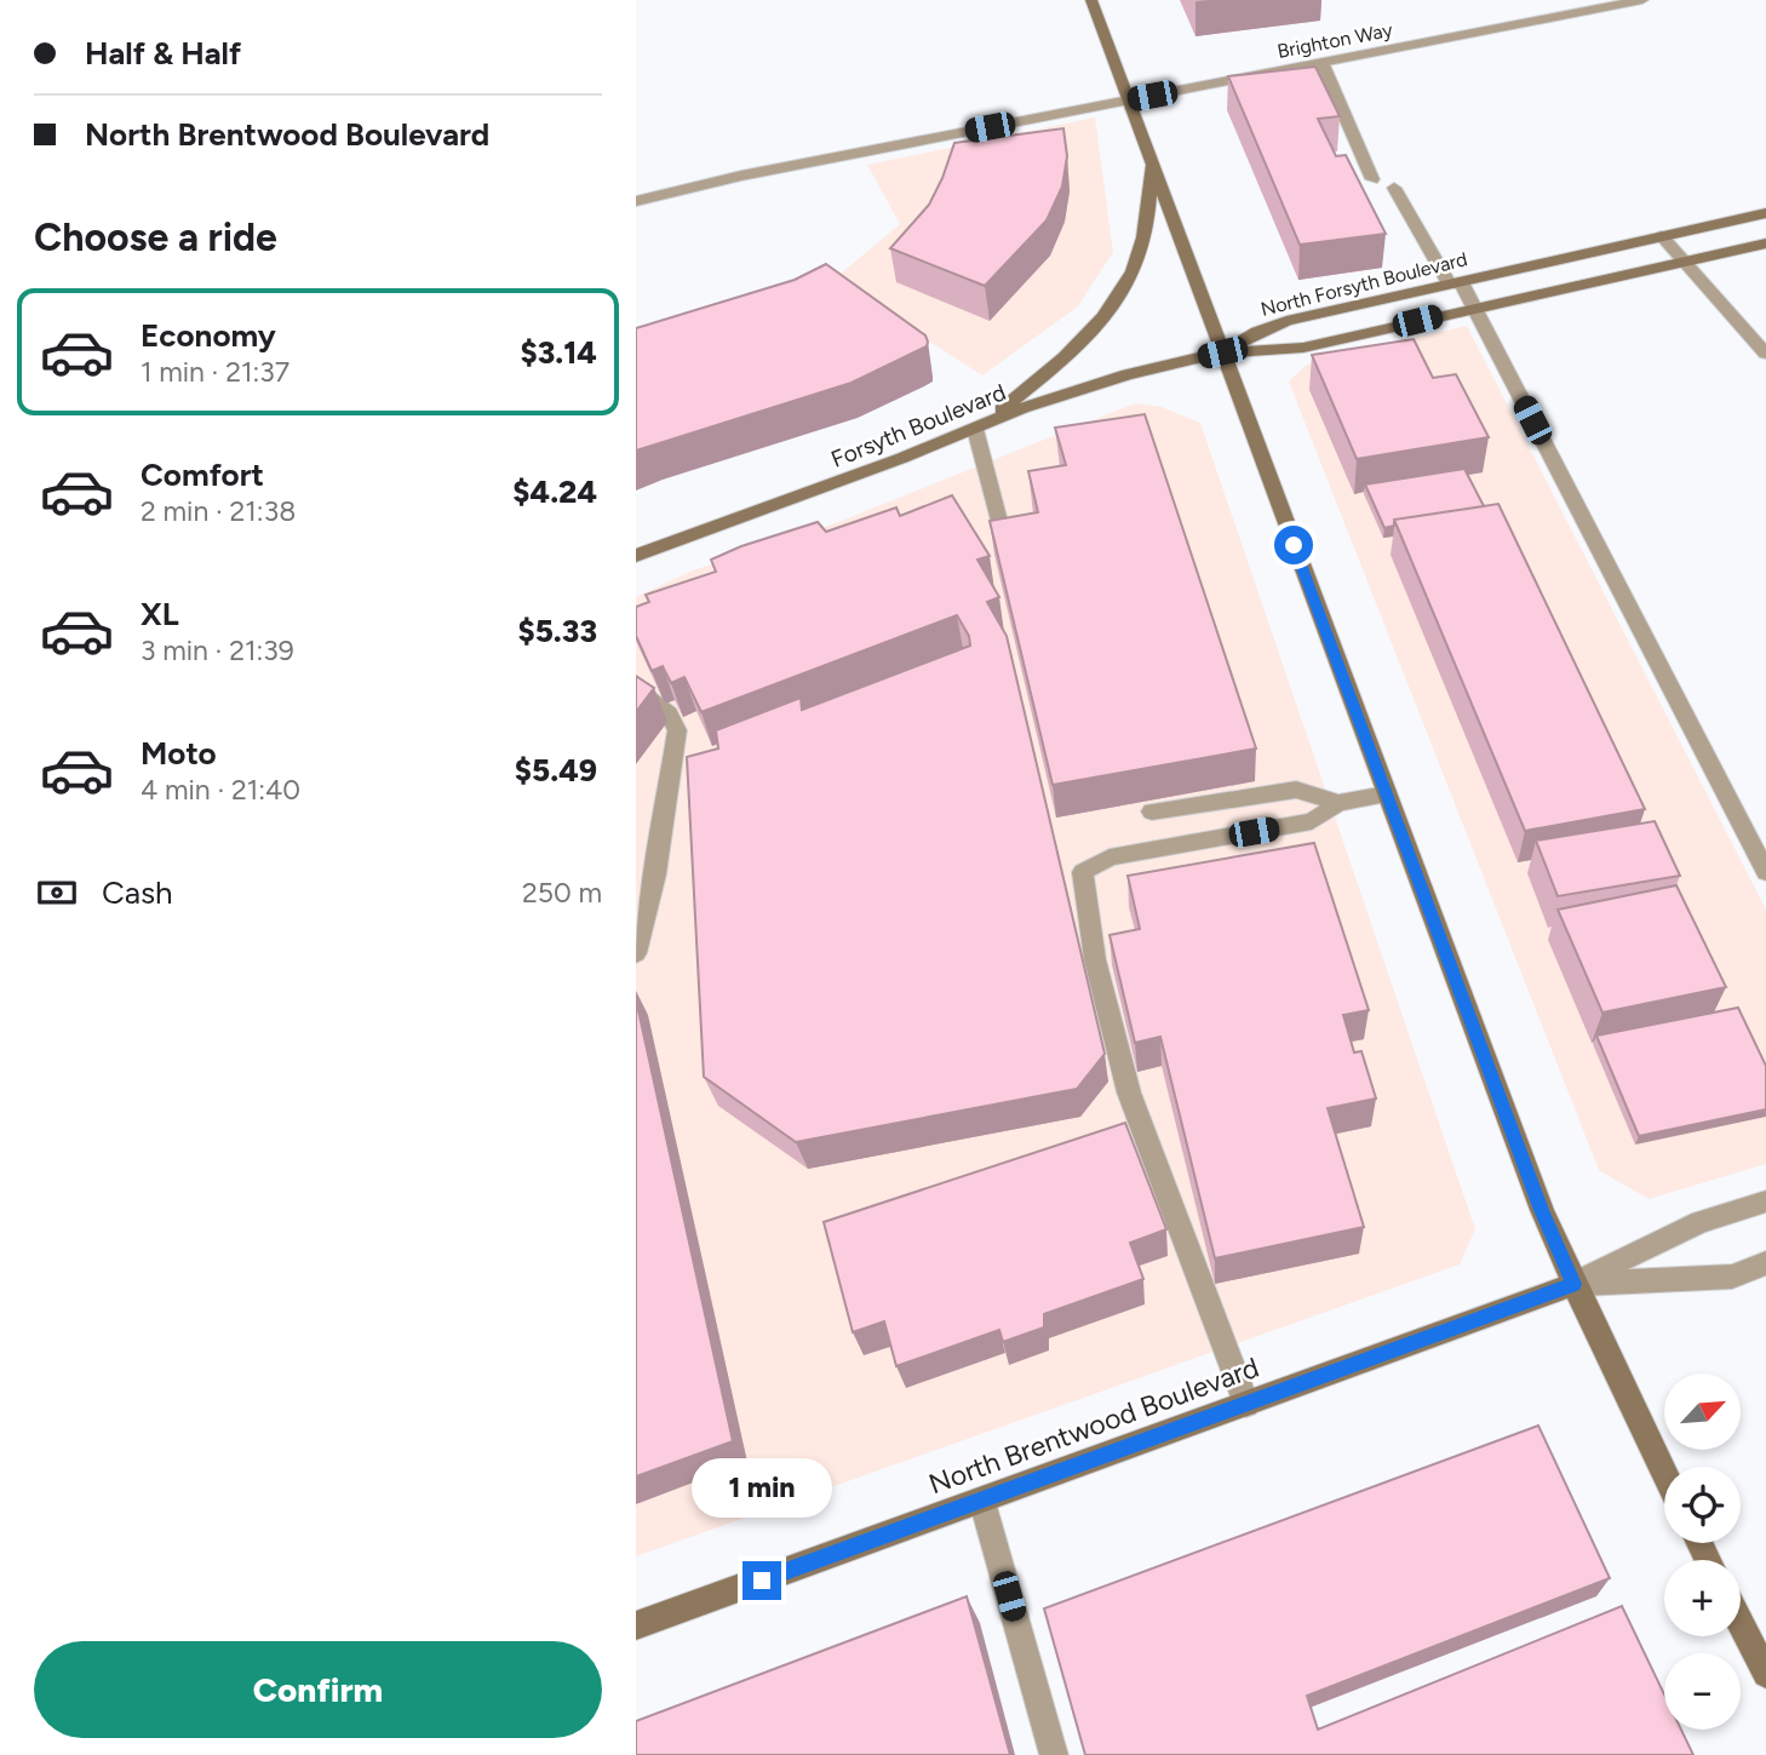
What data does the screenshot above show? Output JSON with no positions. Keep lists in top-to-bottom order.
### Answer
{
  "streets": {
    "main road": ["North Forsyth Boulevard", "Forsyth Boulevard", "North Brentwood Boulevard"],
    "street": ["Brighton Way"]
  },
  "crossings": [
    ["North Forsyth Boulevard", "Forsyth Boulevard"]
  ],
  "north": "top right",
  "page": {
    "banner": ["Half & Half", "North Brentwood Boulevard"],
    "heading": "Choose a ride",
    "list": [
      {
        "name": "Economy",
        "note": "1 min · 21:37",
        "value": "$3.14"
      },
      {
        "name": "Comfort",
        "note": "2 min · 21:38",
        "value": "$4.24"
      },
      {
        "name": "XL",
        "note": "3 min · 21:39",
        "value": "$5.33"
      },
      {
        "name": "Moto",
        "note": "4 min · 21:40",
        "value": "$5.49"
      }
    ],
    "pay": ["Cash", "250 m"],
    "map_buttons": ["+", "−"],
    "bubble": "1 min",
    "buttons": "Confirm"
  }
}
